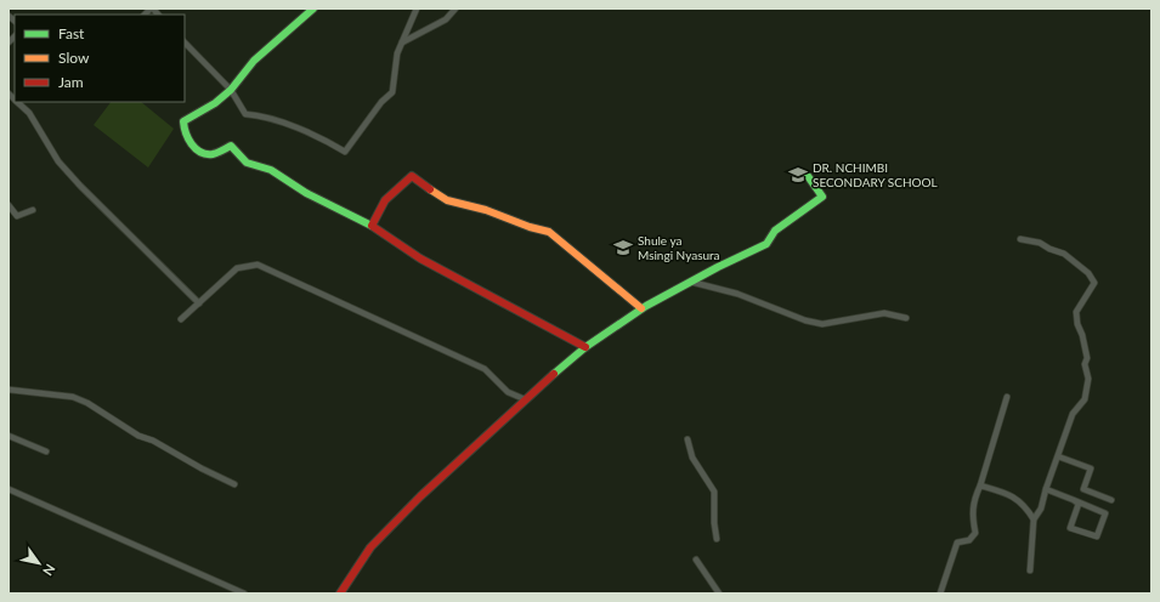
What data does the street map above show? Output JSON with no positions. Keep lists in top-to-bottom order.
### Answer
{
  "places": {
    "school or university": ["DR. NCHIMBI SECONDARY SCHOOL", "Shule ya Msingi Nyasura"]
  },
  "legend": ["Fast", "Slow", "Jam"],
  "north": "bottom right"
}
